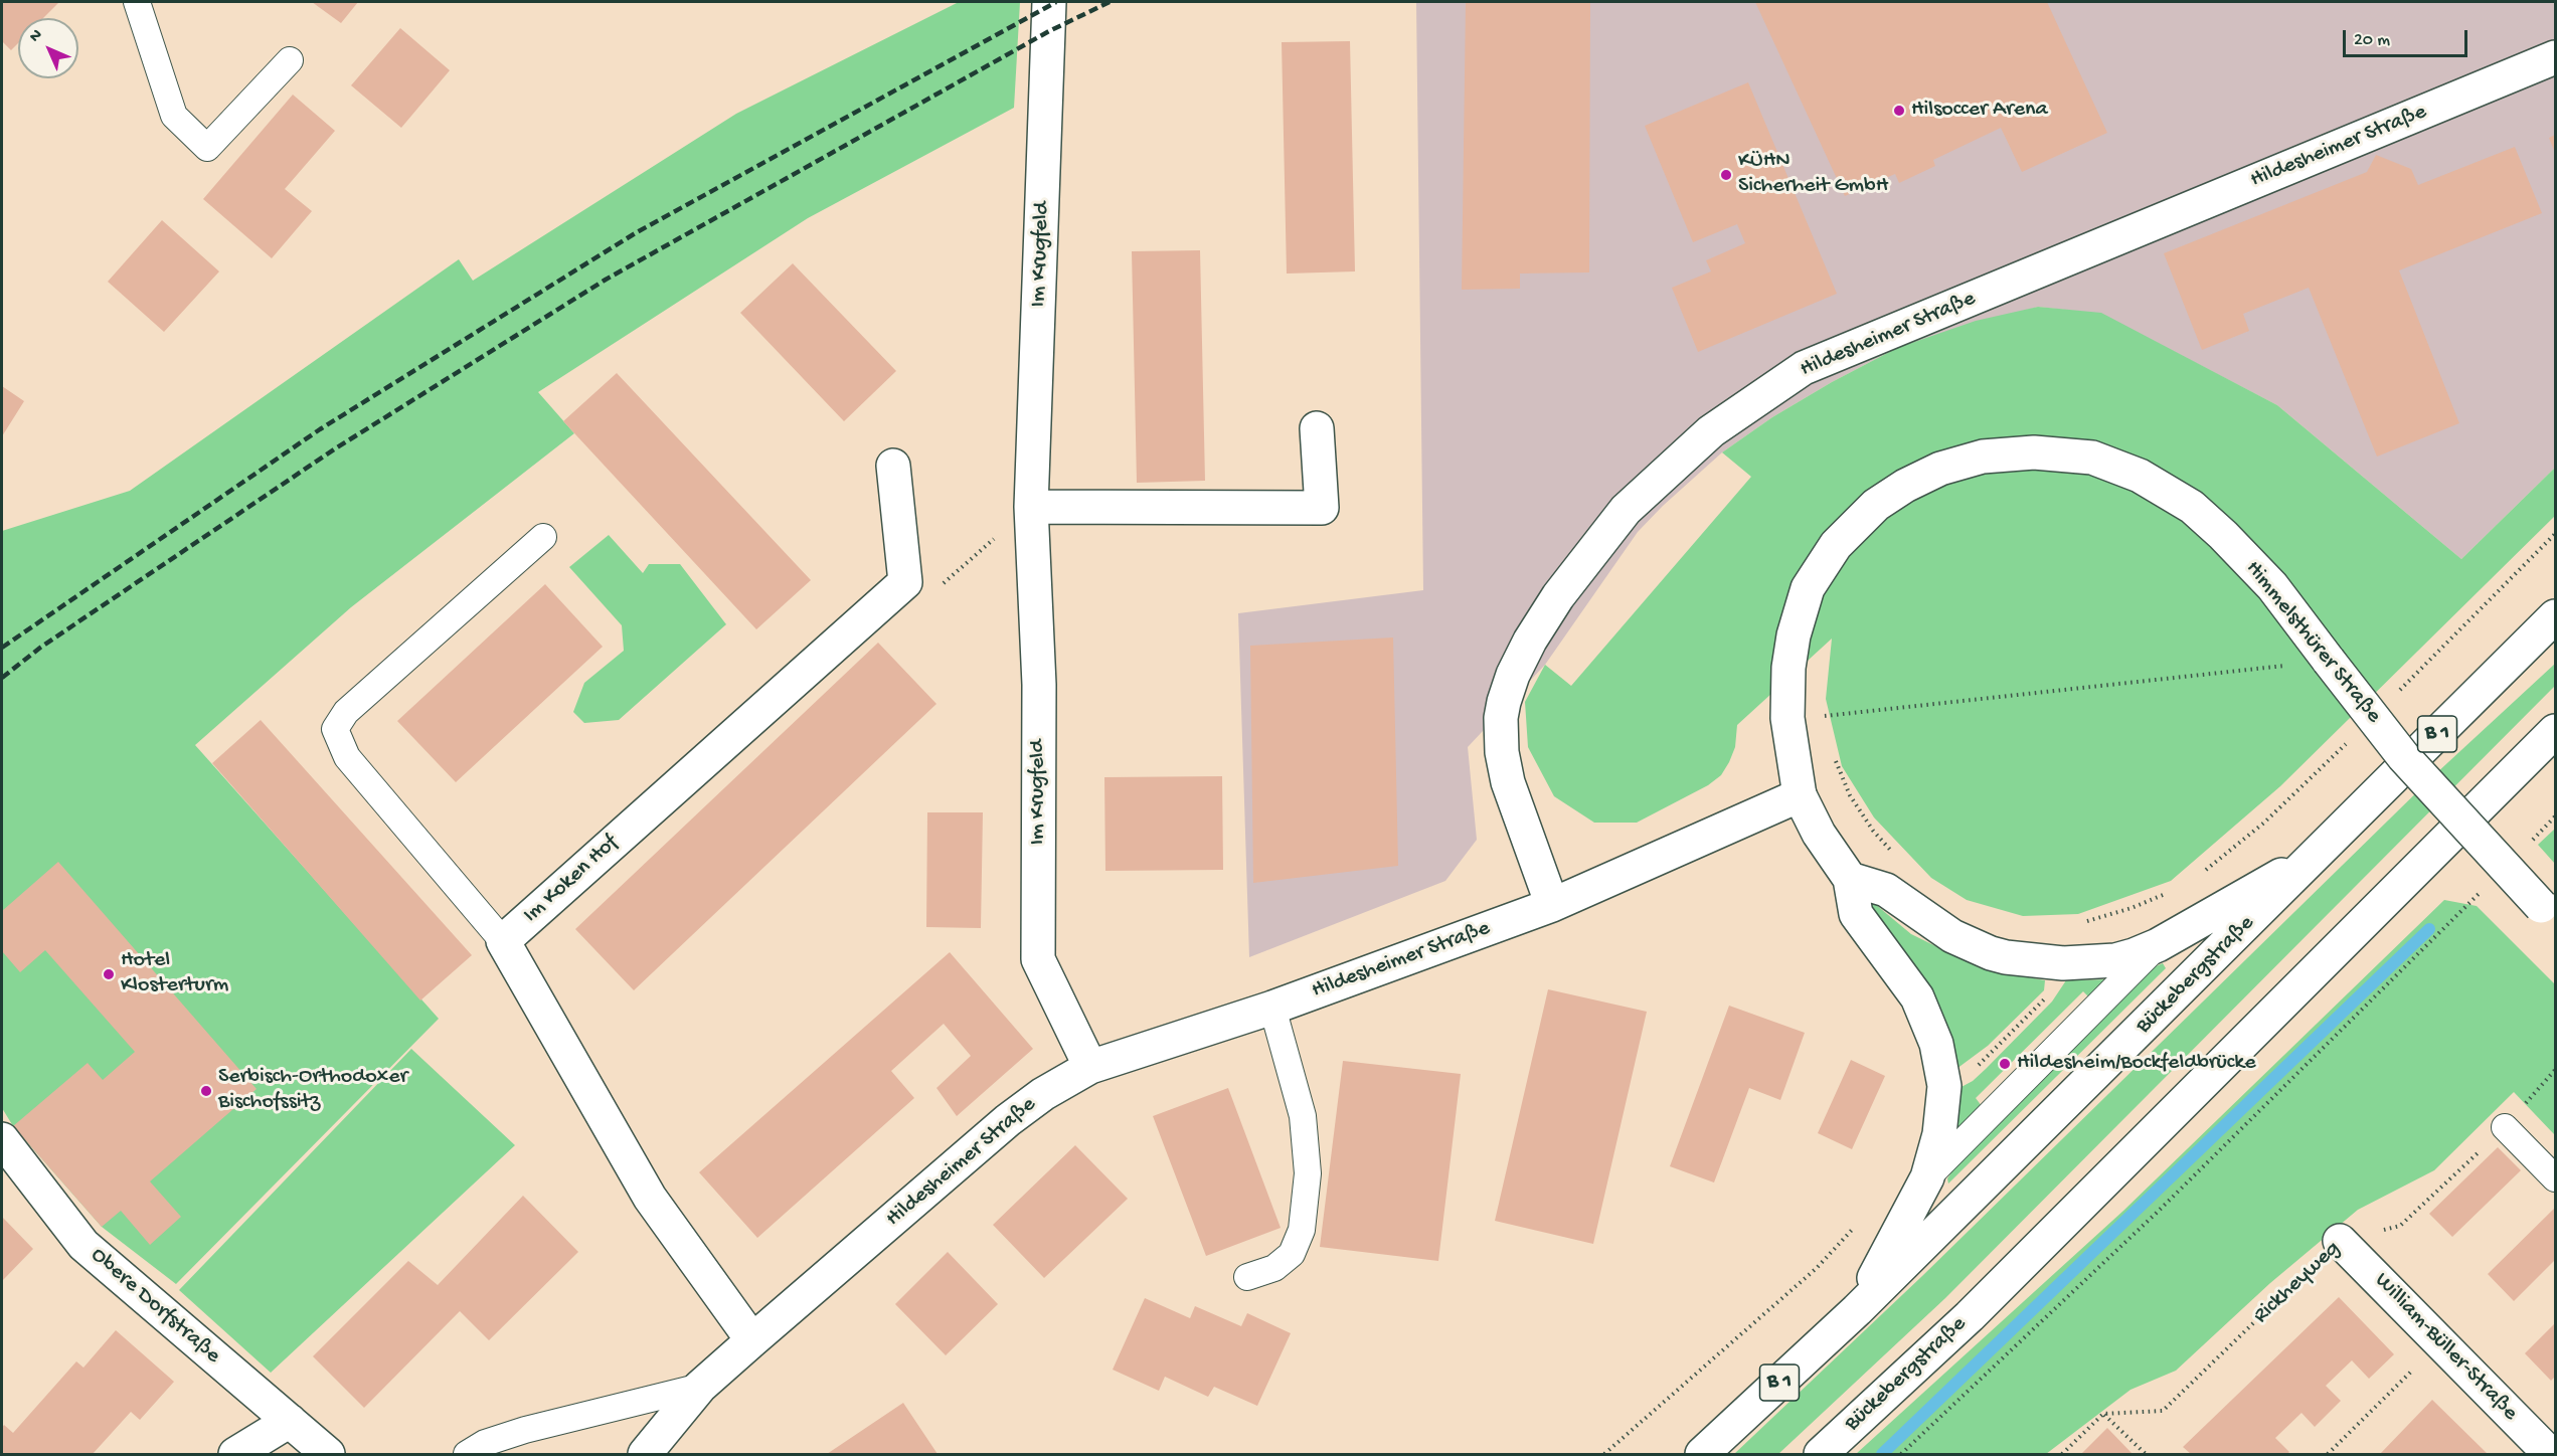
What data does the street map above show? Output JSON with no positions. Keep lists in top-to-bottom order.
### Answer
{
  "streets": {
    "main road": [
      "Hildesheimer Straße",
      "Im Krugfeld",
      "Himmelsthürer Straße",
      "B 1",
      "Im Koken Hof",
      "Bückebergstraße",
      "Obere Dorfstraße",
      "William-Büller-Straße"
    ],
    "path": ["Rickheyweg"]
  },
  "crossings": [
    ["Hildesheimer Straße", "Im Krugfeld"],
    ["Hildesheimer Straße", "Himmelsthürer Straße"],
    ["Hildesheimer Straße", "Im Koken Hof"],
    ["Rickheyweg", "William-Büller-Straße"]
  ],
  "places": [
    "Hilsoccer Arena",
    "KÜHN Sicherheit GmbH",
    "Hotel Klosterturm",
    "Hildesheim/Bockfeldbrücke",
    "Serbisch-Orthodoxer Bischofssitz"
  ],
  "scale_bar": "20 m",
  "north": "top left"
}
